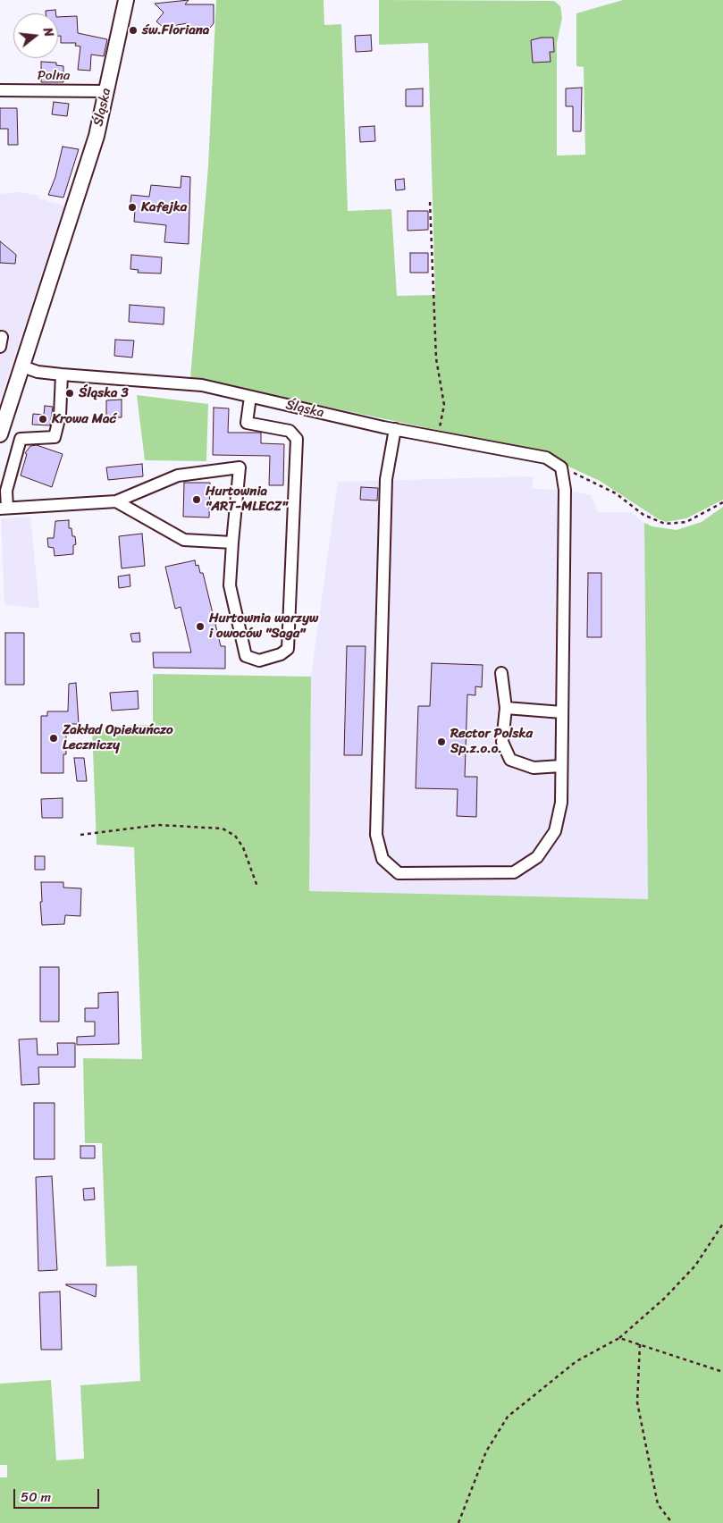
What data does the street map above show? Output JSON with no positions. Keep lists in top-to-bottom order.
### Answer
{
  "streets": {
    "main road": ["Śląska"],
    "street": ["Polna"]
  },
  "crossings": [
    ["Polna", "Śląska"]
  ],
  "places": [
    "św.Floriana",
    "Kafejka",
    "Śląska 3",
    "Krowa Mać",
    "Hurtownia \"ART-MLECZ\"",
    "Hurtownia warzyw i owoców \"Saga\"",
    "Zakład Opiekuńczo Leczniczy",
    "Rector Polska Sp.z.o.o."
  ],
  "scale_bar": "50 m",
  "north": "right"
}
